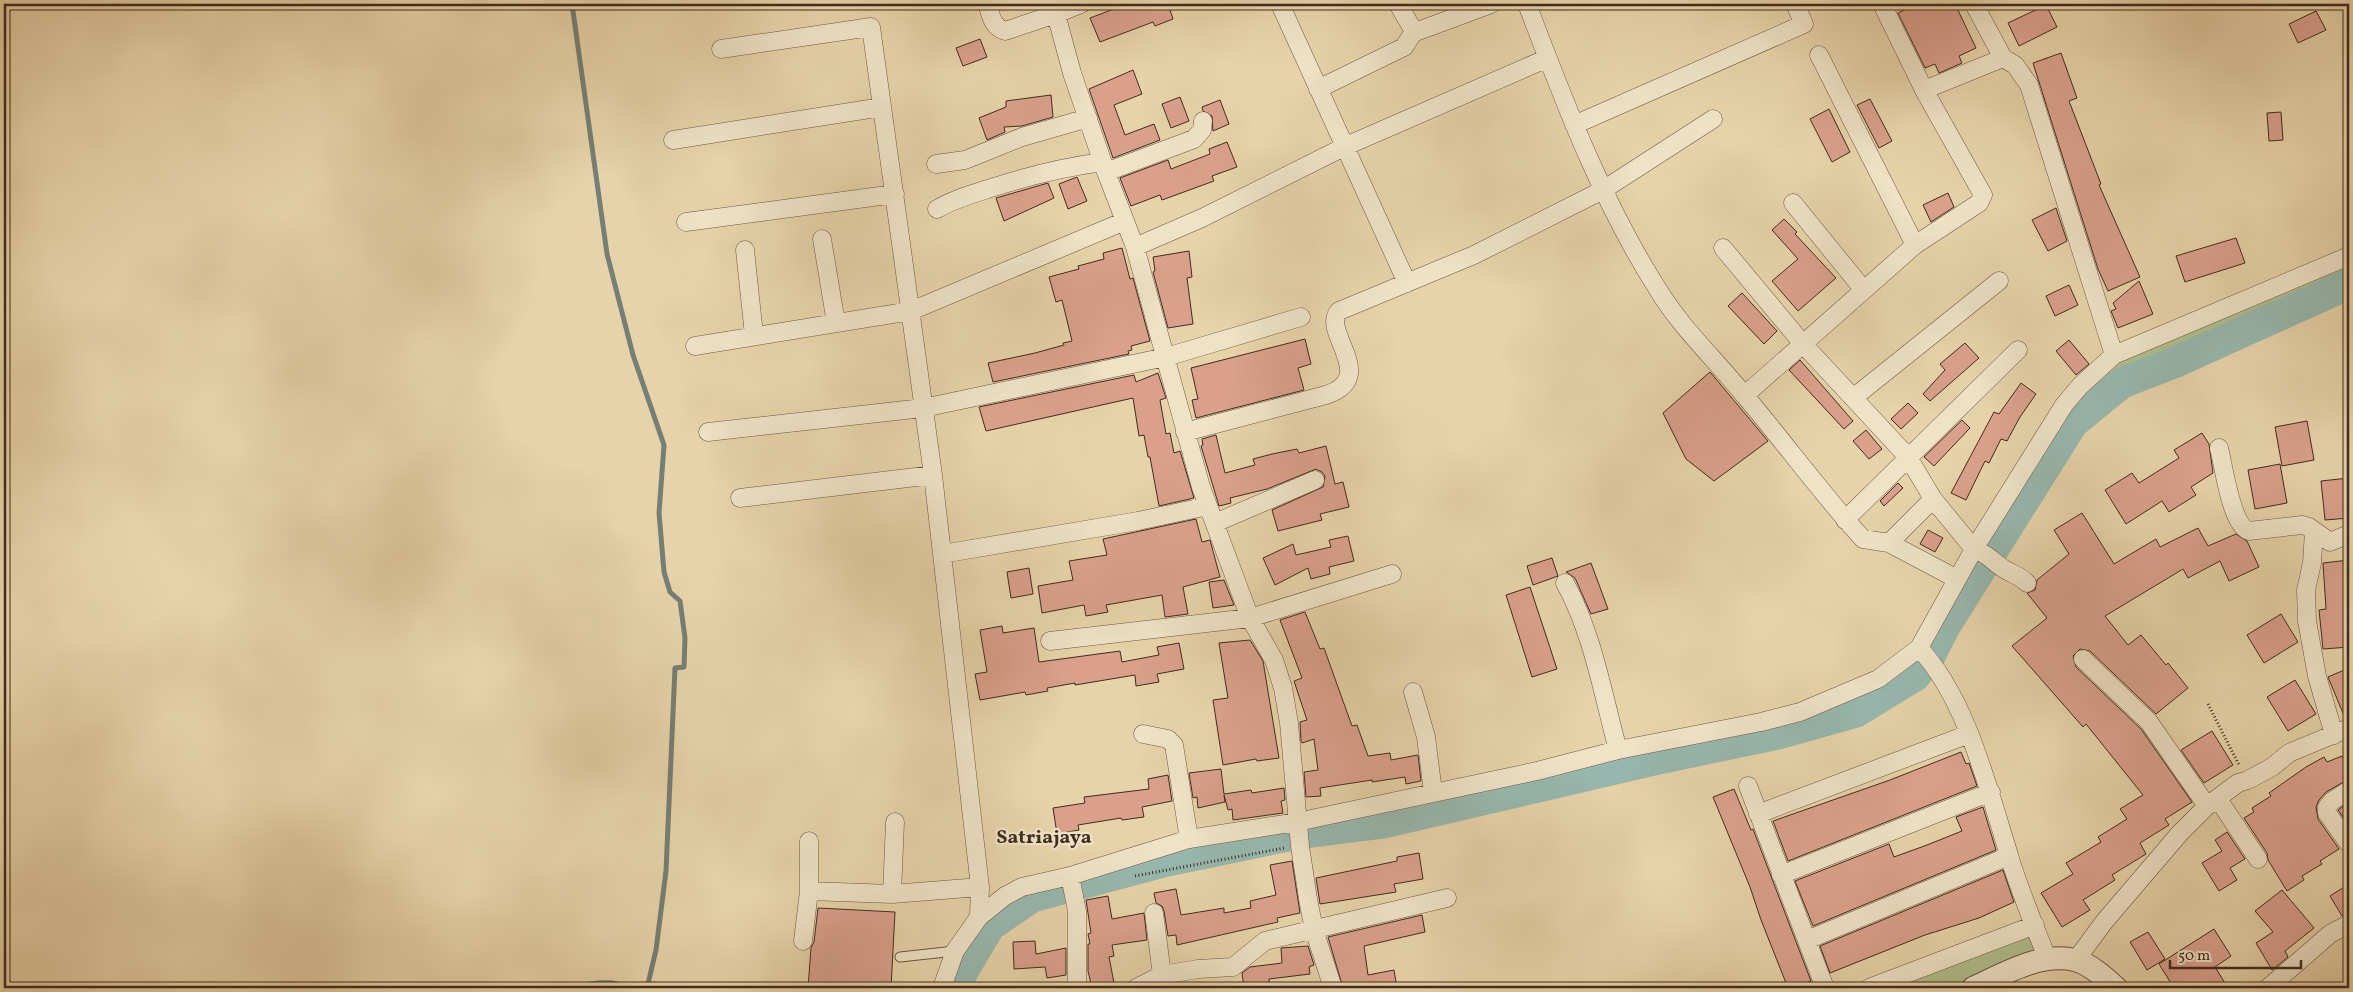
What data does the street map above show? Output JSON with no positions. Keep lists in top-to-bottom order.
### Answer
{
  "districts": ["Satriajaya"],
  "scale_bar": "50 m"
}
